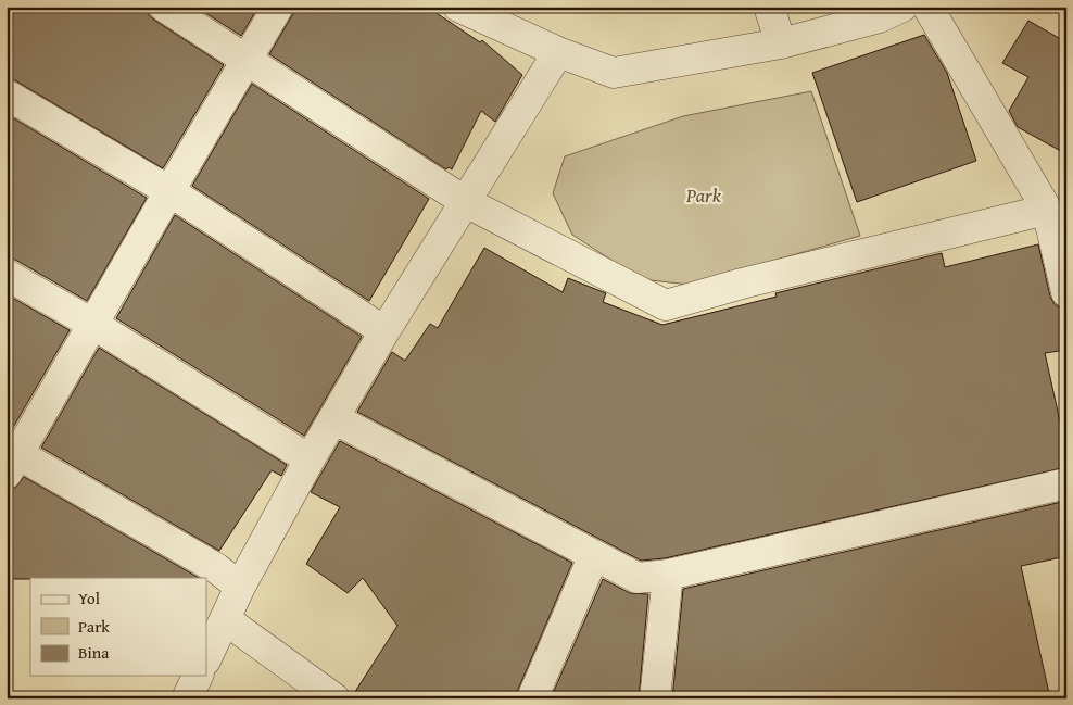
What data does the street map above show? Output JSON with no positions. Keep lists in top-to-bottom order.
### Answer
{
  "parks": ["Park"],
  "legend": ["Yol", "Park", "Bina"]
}
